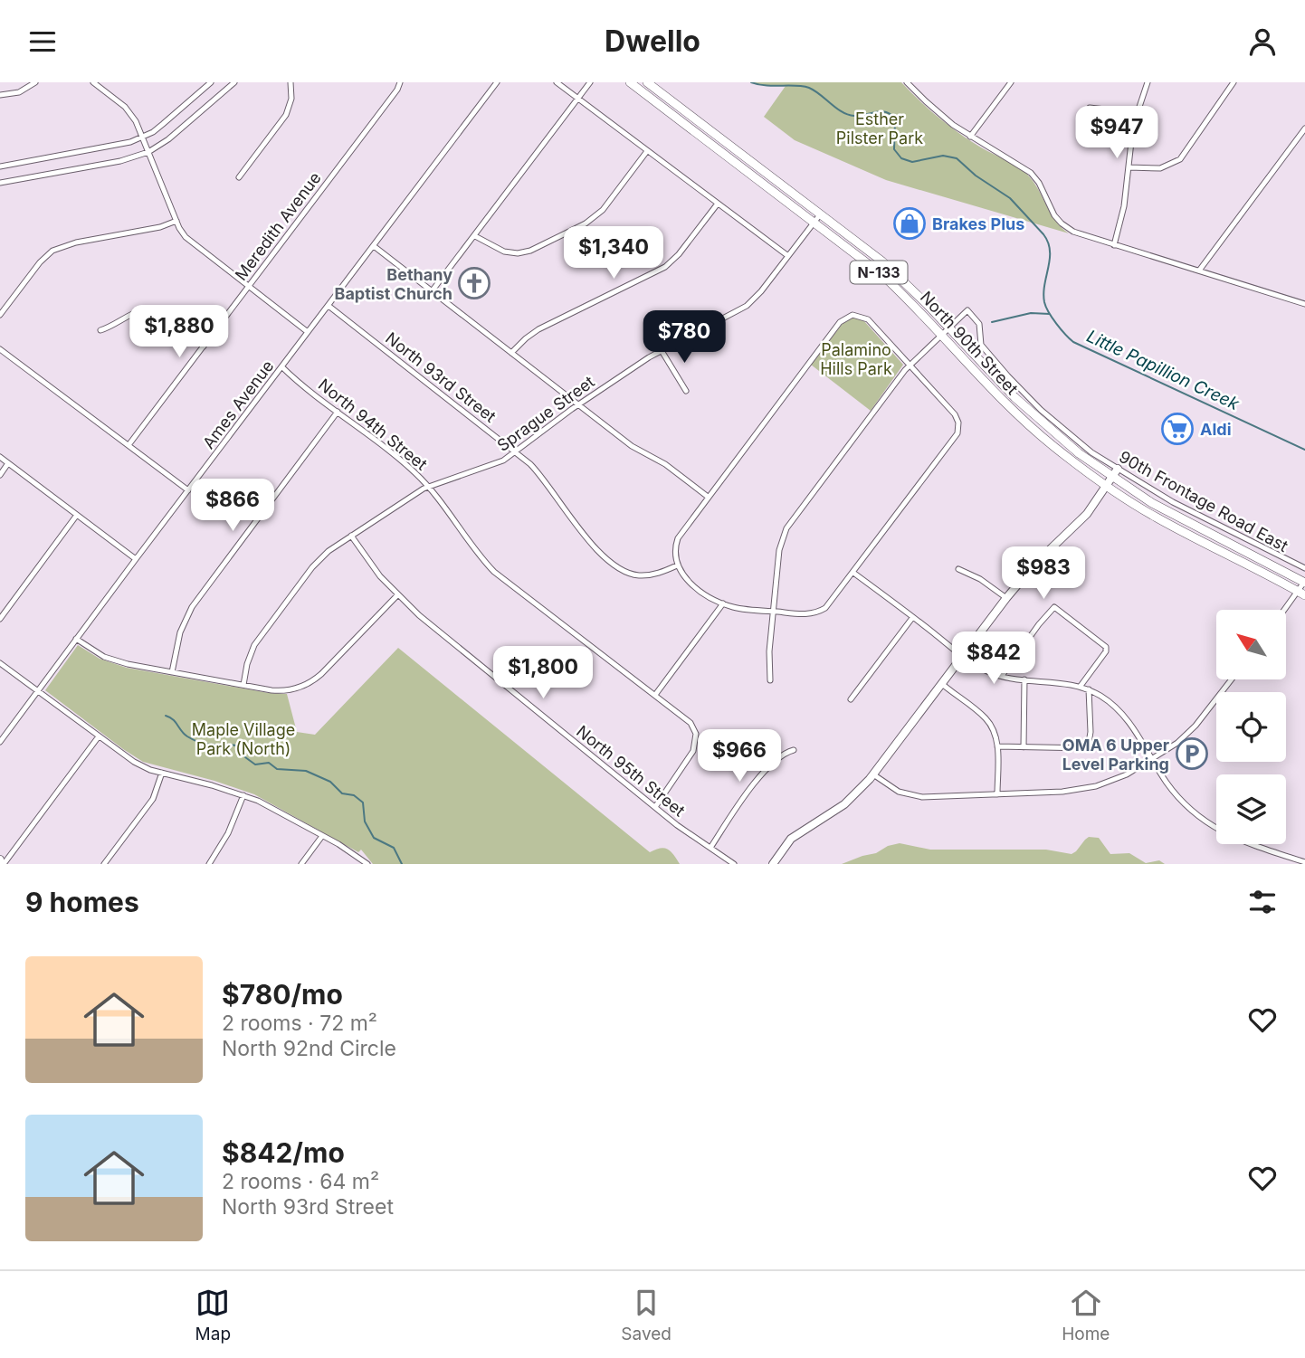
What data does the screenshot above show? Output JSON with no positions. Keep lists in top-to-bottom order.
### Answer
{
  "streets": {
    "main road": ["N-133", "North 90th Street"],
    "street": [
      "Meredith Avenue",
      "North 93rd Street",
      "Ames Avenue",
      "Sprague Street",
      "North 94th Street",
      "90th Frontage Road East",
      "North 95th Street"
    ]
  },
  "crossings": [
    ["North 90th Street", "Sprague Street"],
    ["North 90th Street", "90th Frontage Road East"],
    ["North 93rd Street", "Ames Avenue"],
    ["North 93rd Street", "Sprague Street"],
    ["Ames Avenue", "North 94th Street"],
    ["Sprague Street", "North 94th Street"],
    ["Sprague Street", "North 95th Street"],
    ["North 94th Street", "North 95th Street"]
  ],
  "water": ["Little Papillion Creek"],
  "parks": ["Esther Pilster Park", "Palamino Hills Park", "Maple Village Park (North)"],
  "places": {
    "shop": ["Brakes Plus"],
    "church": ["Bethany Baptist Church"],
    "supermarket": ["Aldi"],
    "parking": ["OMA 6 Upper Level Parking"]
  },
  "north": "top left",
  "page": {
    "header": "Dwello",
    "price": [
      "$947",
      "$1,340",
      "$1,880",
      "$780",
      "$866",
      "$983",
      "$842",
      "$1,800",
      "$966"
    ],
    "heading": "9 homes",
    "list": [
      {
        "name": "$780/mo",
        "note": "2 rooms · 72 m² · North 92nd Circle"
      },
      {
        "name": "$842/mo",
        "note": "2 rooms · 64 m² · North 93rd Street"
      }
    ],
    "tabs": ["Map", "Saved", "Home"]
  }
}
